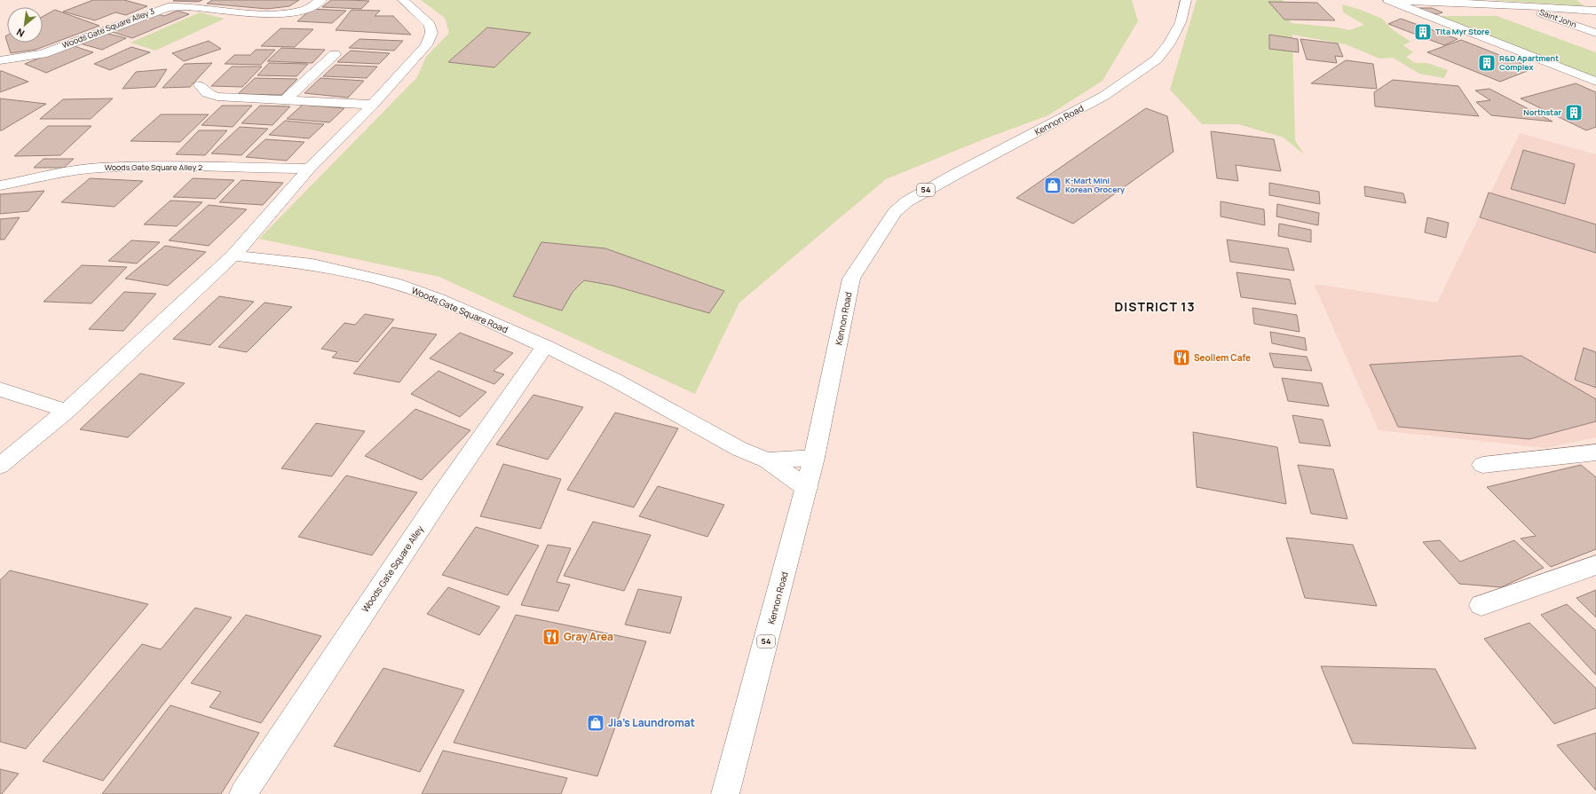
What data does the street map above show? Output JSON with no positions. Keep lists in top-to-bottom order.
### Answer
{
  "streets": {
    "main road": [
      "Saint John",
      "Woods Gate Square Alley 3",
      "Kennon Road",
      "Woods Gate Square Alley 2",
      "54",
      "Woods Gate Square Road",
      "Woods Gate Square Alley"
    ]
  },
  "crossings": [
    ["Kennon Road", "Woods Gate Square Road"],
    ["Woods Gate Square Road", "Woods Gate Square Alley"]
  ],
  "districts": ["DISTRICT 13"],
  "places": {
    "building": ["Tita Myr Store", "R&D Apartment Complex", "Northstar"],
    "shop": ["K-Mart Mini Korean Grocery", "Jia's Laundromat"],
    "restaurant": ["Seollem Cafe", "Gray Area"]
  },
  "north": "bottom left"
}
